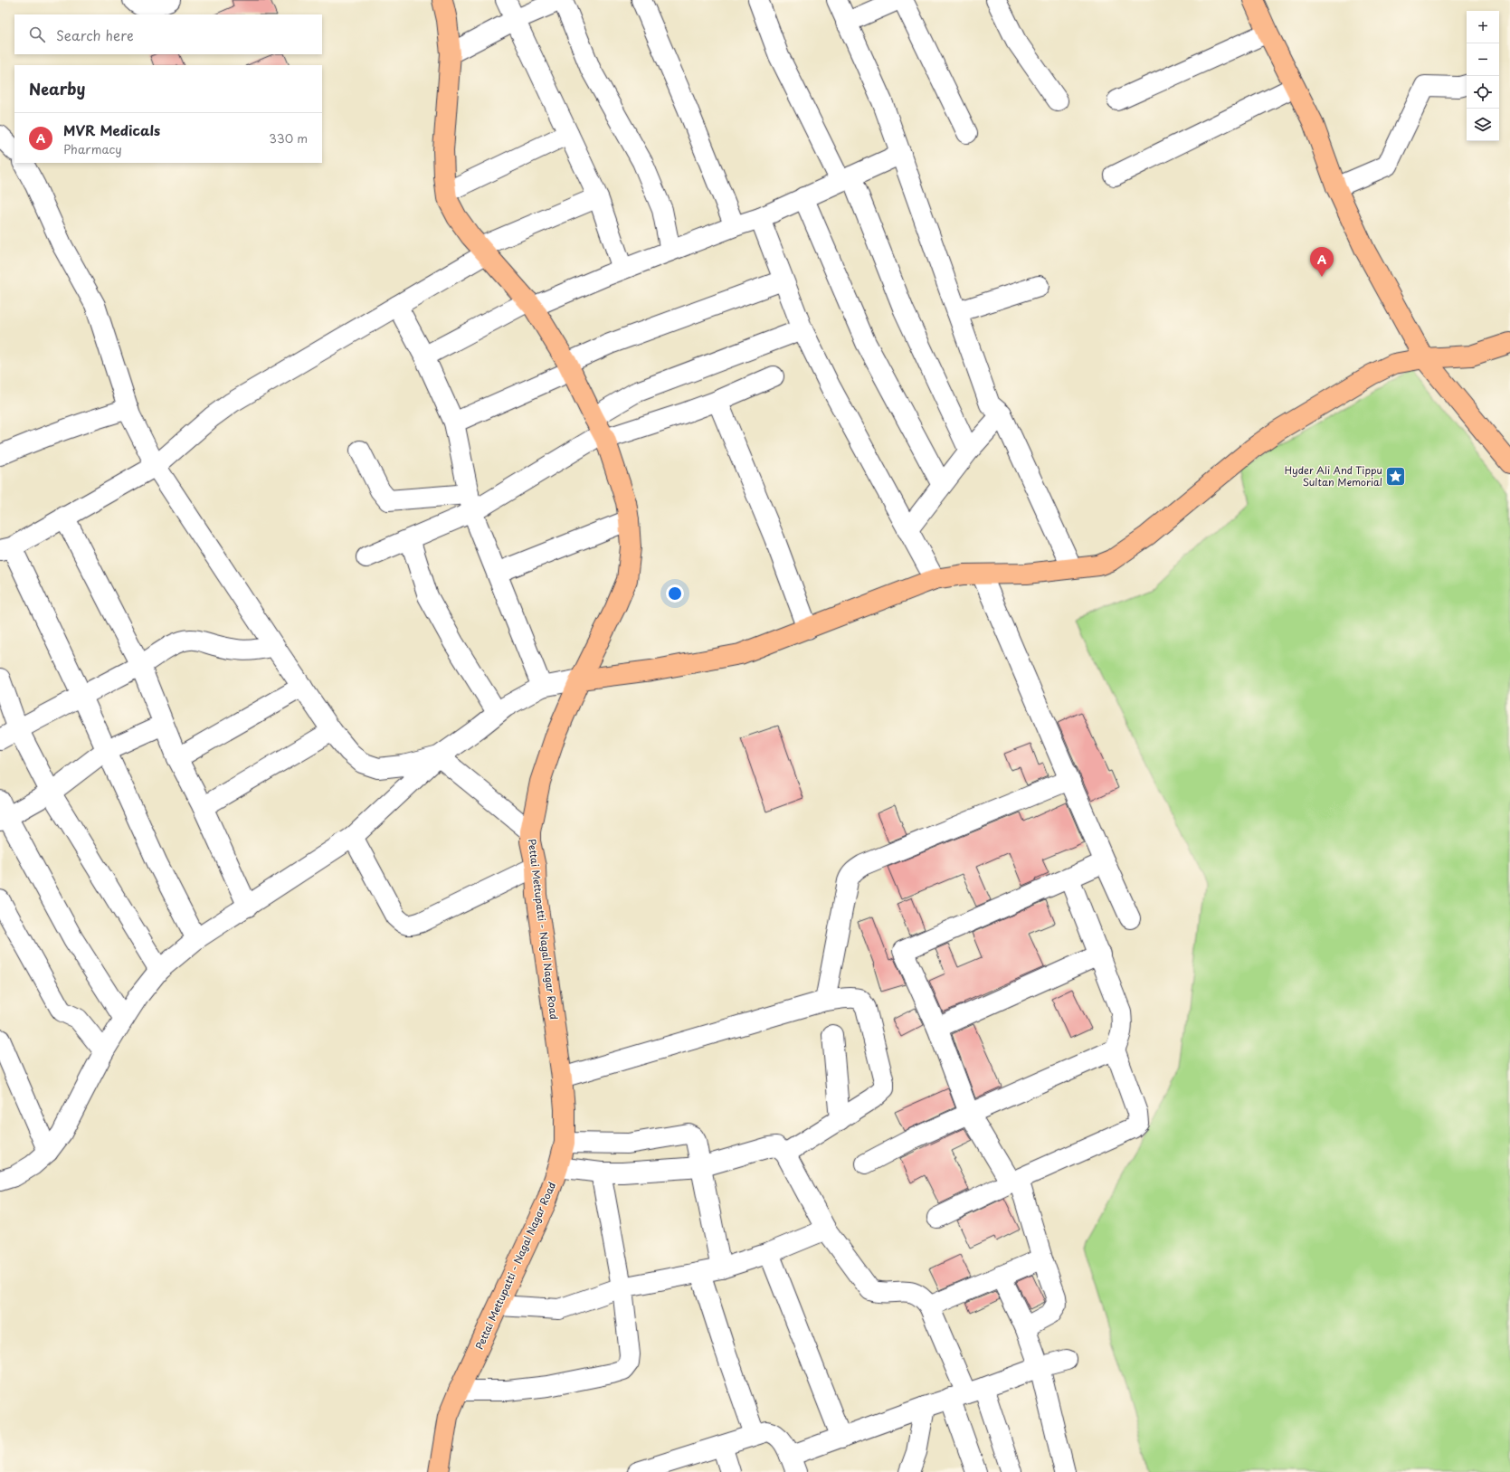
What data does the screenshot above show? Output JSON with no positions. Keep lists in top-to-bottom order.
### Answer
{
  "streets": {
    "main road": ["Pettai Mettupatti - Nagal Nagar Road"]
  },
  "places": {
    "place": ["Hyder Ali And Tippu Sultan Memorial"]
  },
  "page": {
    "map_buttons": ["+", "−"],
    "search": "Search here",
    "heading": "Nearby",
    "list": [
      {
        "mark": "A",
        "name": "MVR Medicals",
        "note": "Pharmacy",
        "value": "330 m"
      }
    ],
    "pins": "A"
  }
}
